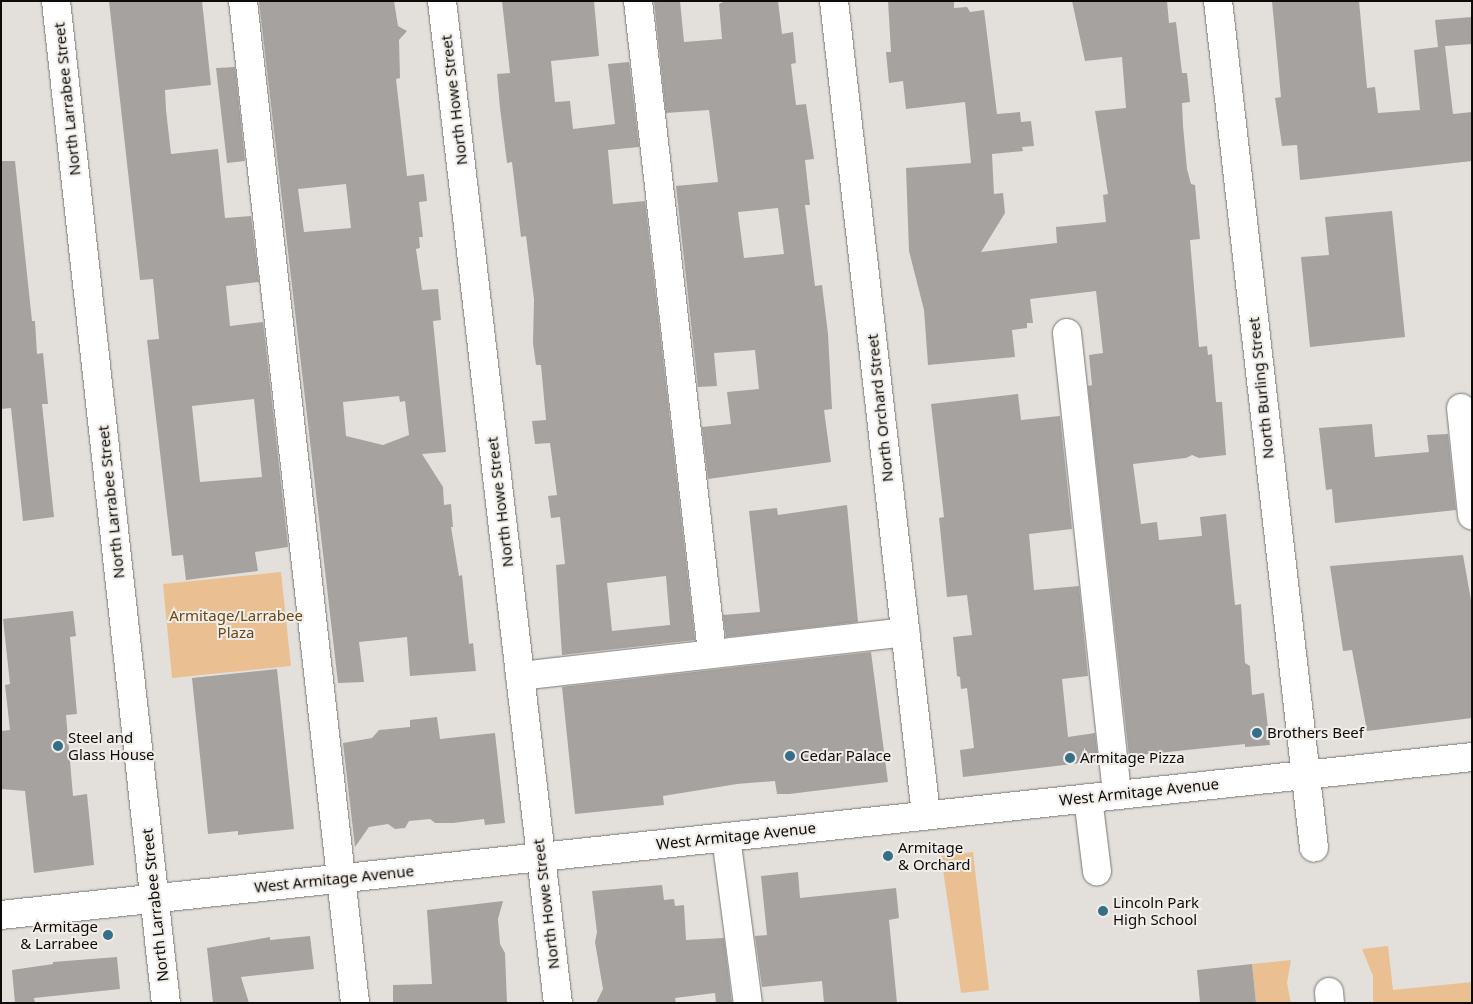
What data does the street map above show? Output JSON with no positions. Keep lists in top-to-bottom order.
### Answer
{
  "streets": {
    "street": [
      "North Larrabee Street",
      "North Howe Street",
      "North Burling Street",
      "North Orchard Street",
      "West Armitage Avenue"
    ]
  },
  "crossings": [
    ["North Larrabee Street", "West Armitage Avenue"],
    ["North Howe Street", "West Armitage Avenue"],
    ["North Burling Street", "West Armitage Avenue"],
    ["North Orchard Street", "West Armitage Avenue"]
  ],
  "parks": ["Armitage/Larrabee Plaza"],
  "places": [
    "Brothers Beef",
    "Steel and Glass House",
    "Cedar Palace",
    "Armitage Pizza",
    "Armitage & Orchard",
    "Lincoln Park High School",
    "Armitage & Larrabee"
  ]
}
